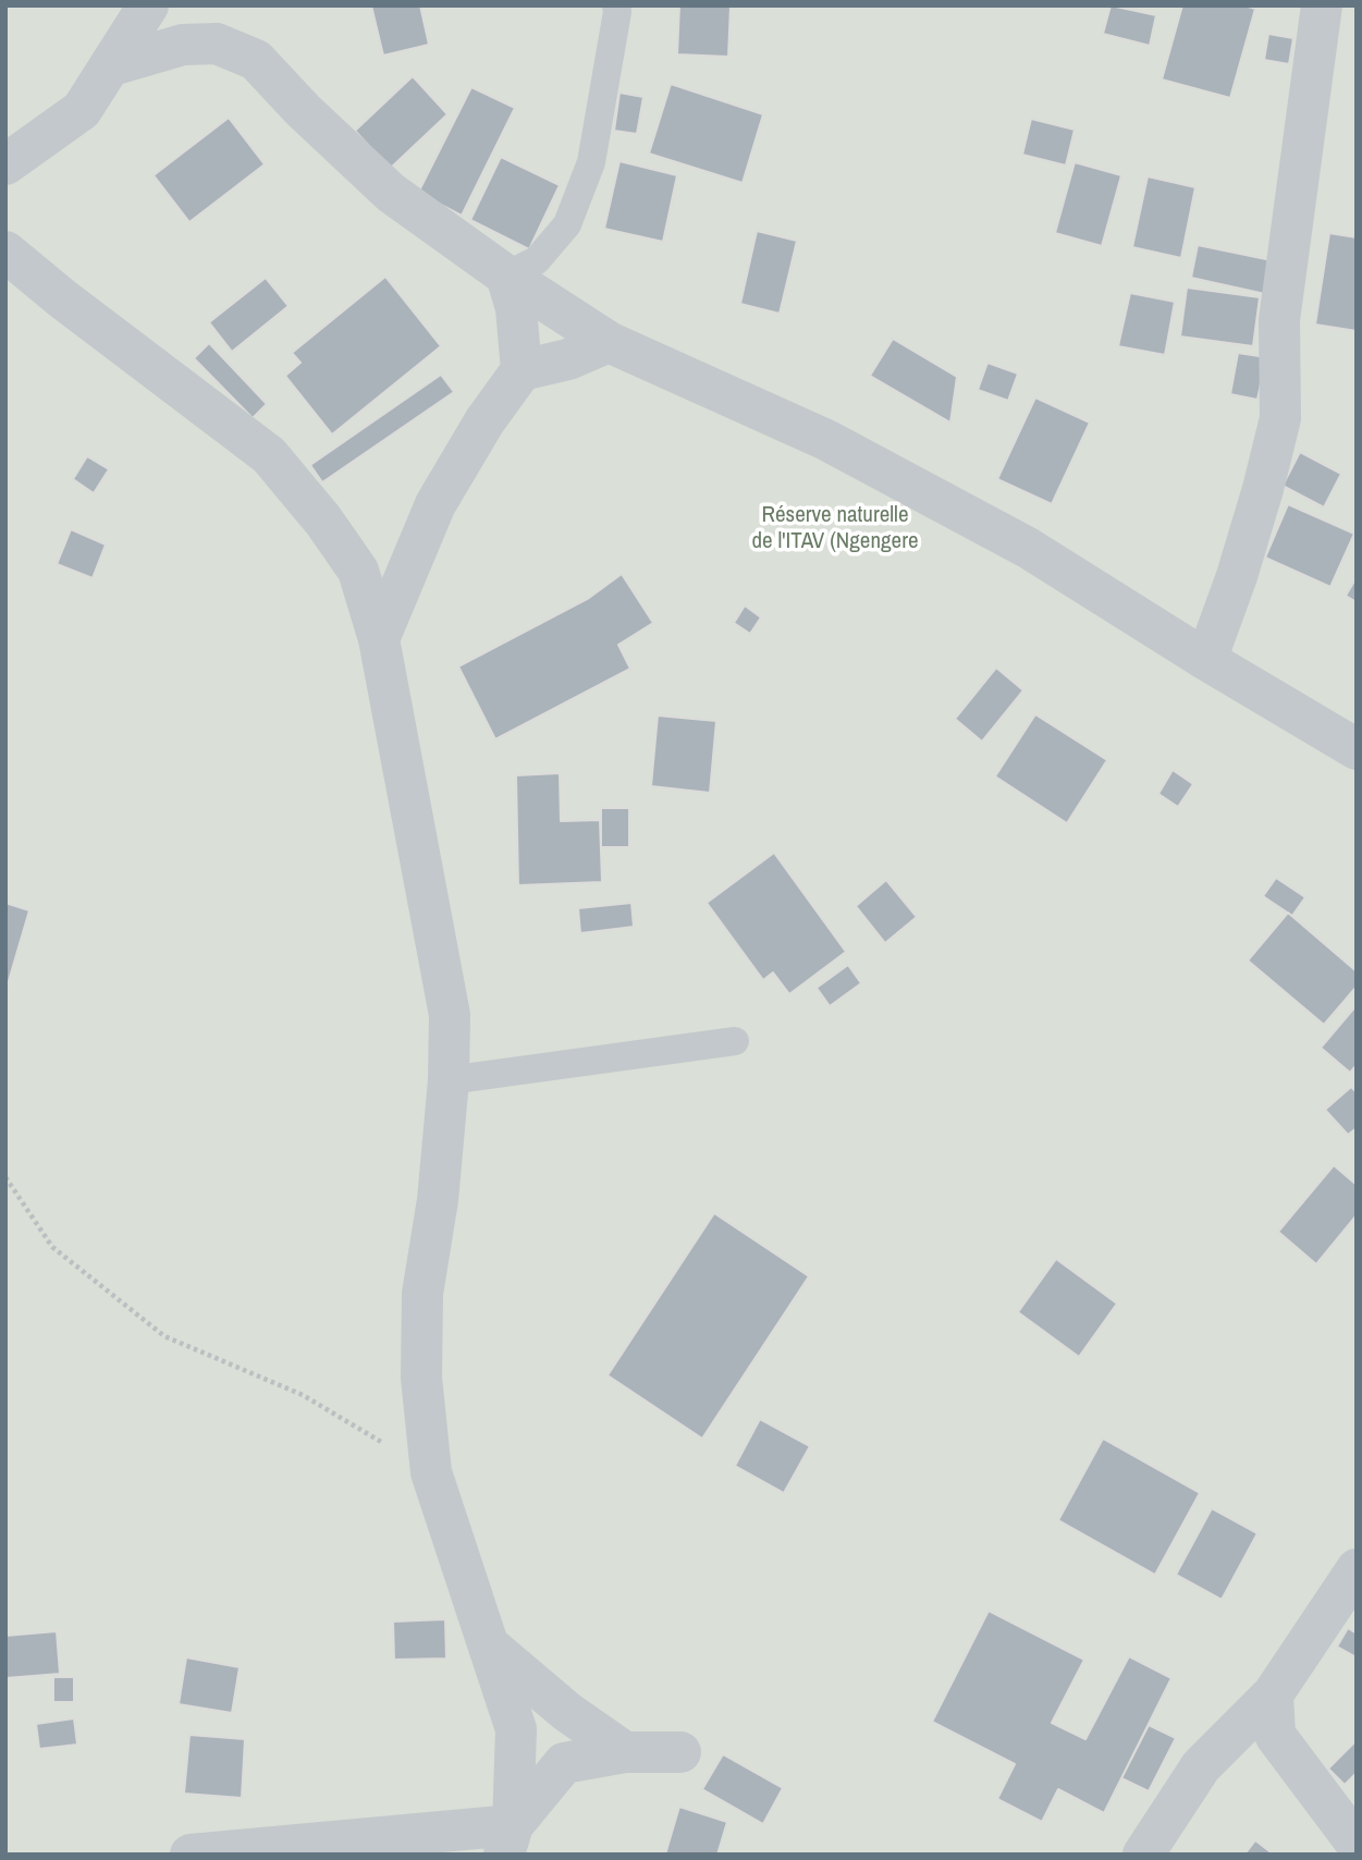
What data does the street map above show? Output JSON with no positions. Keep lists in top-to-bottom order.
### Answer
{
  "parks": ["Réserve naturelle de l'ITAV (Ngengere"]
}
